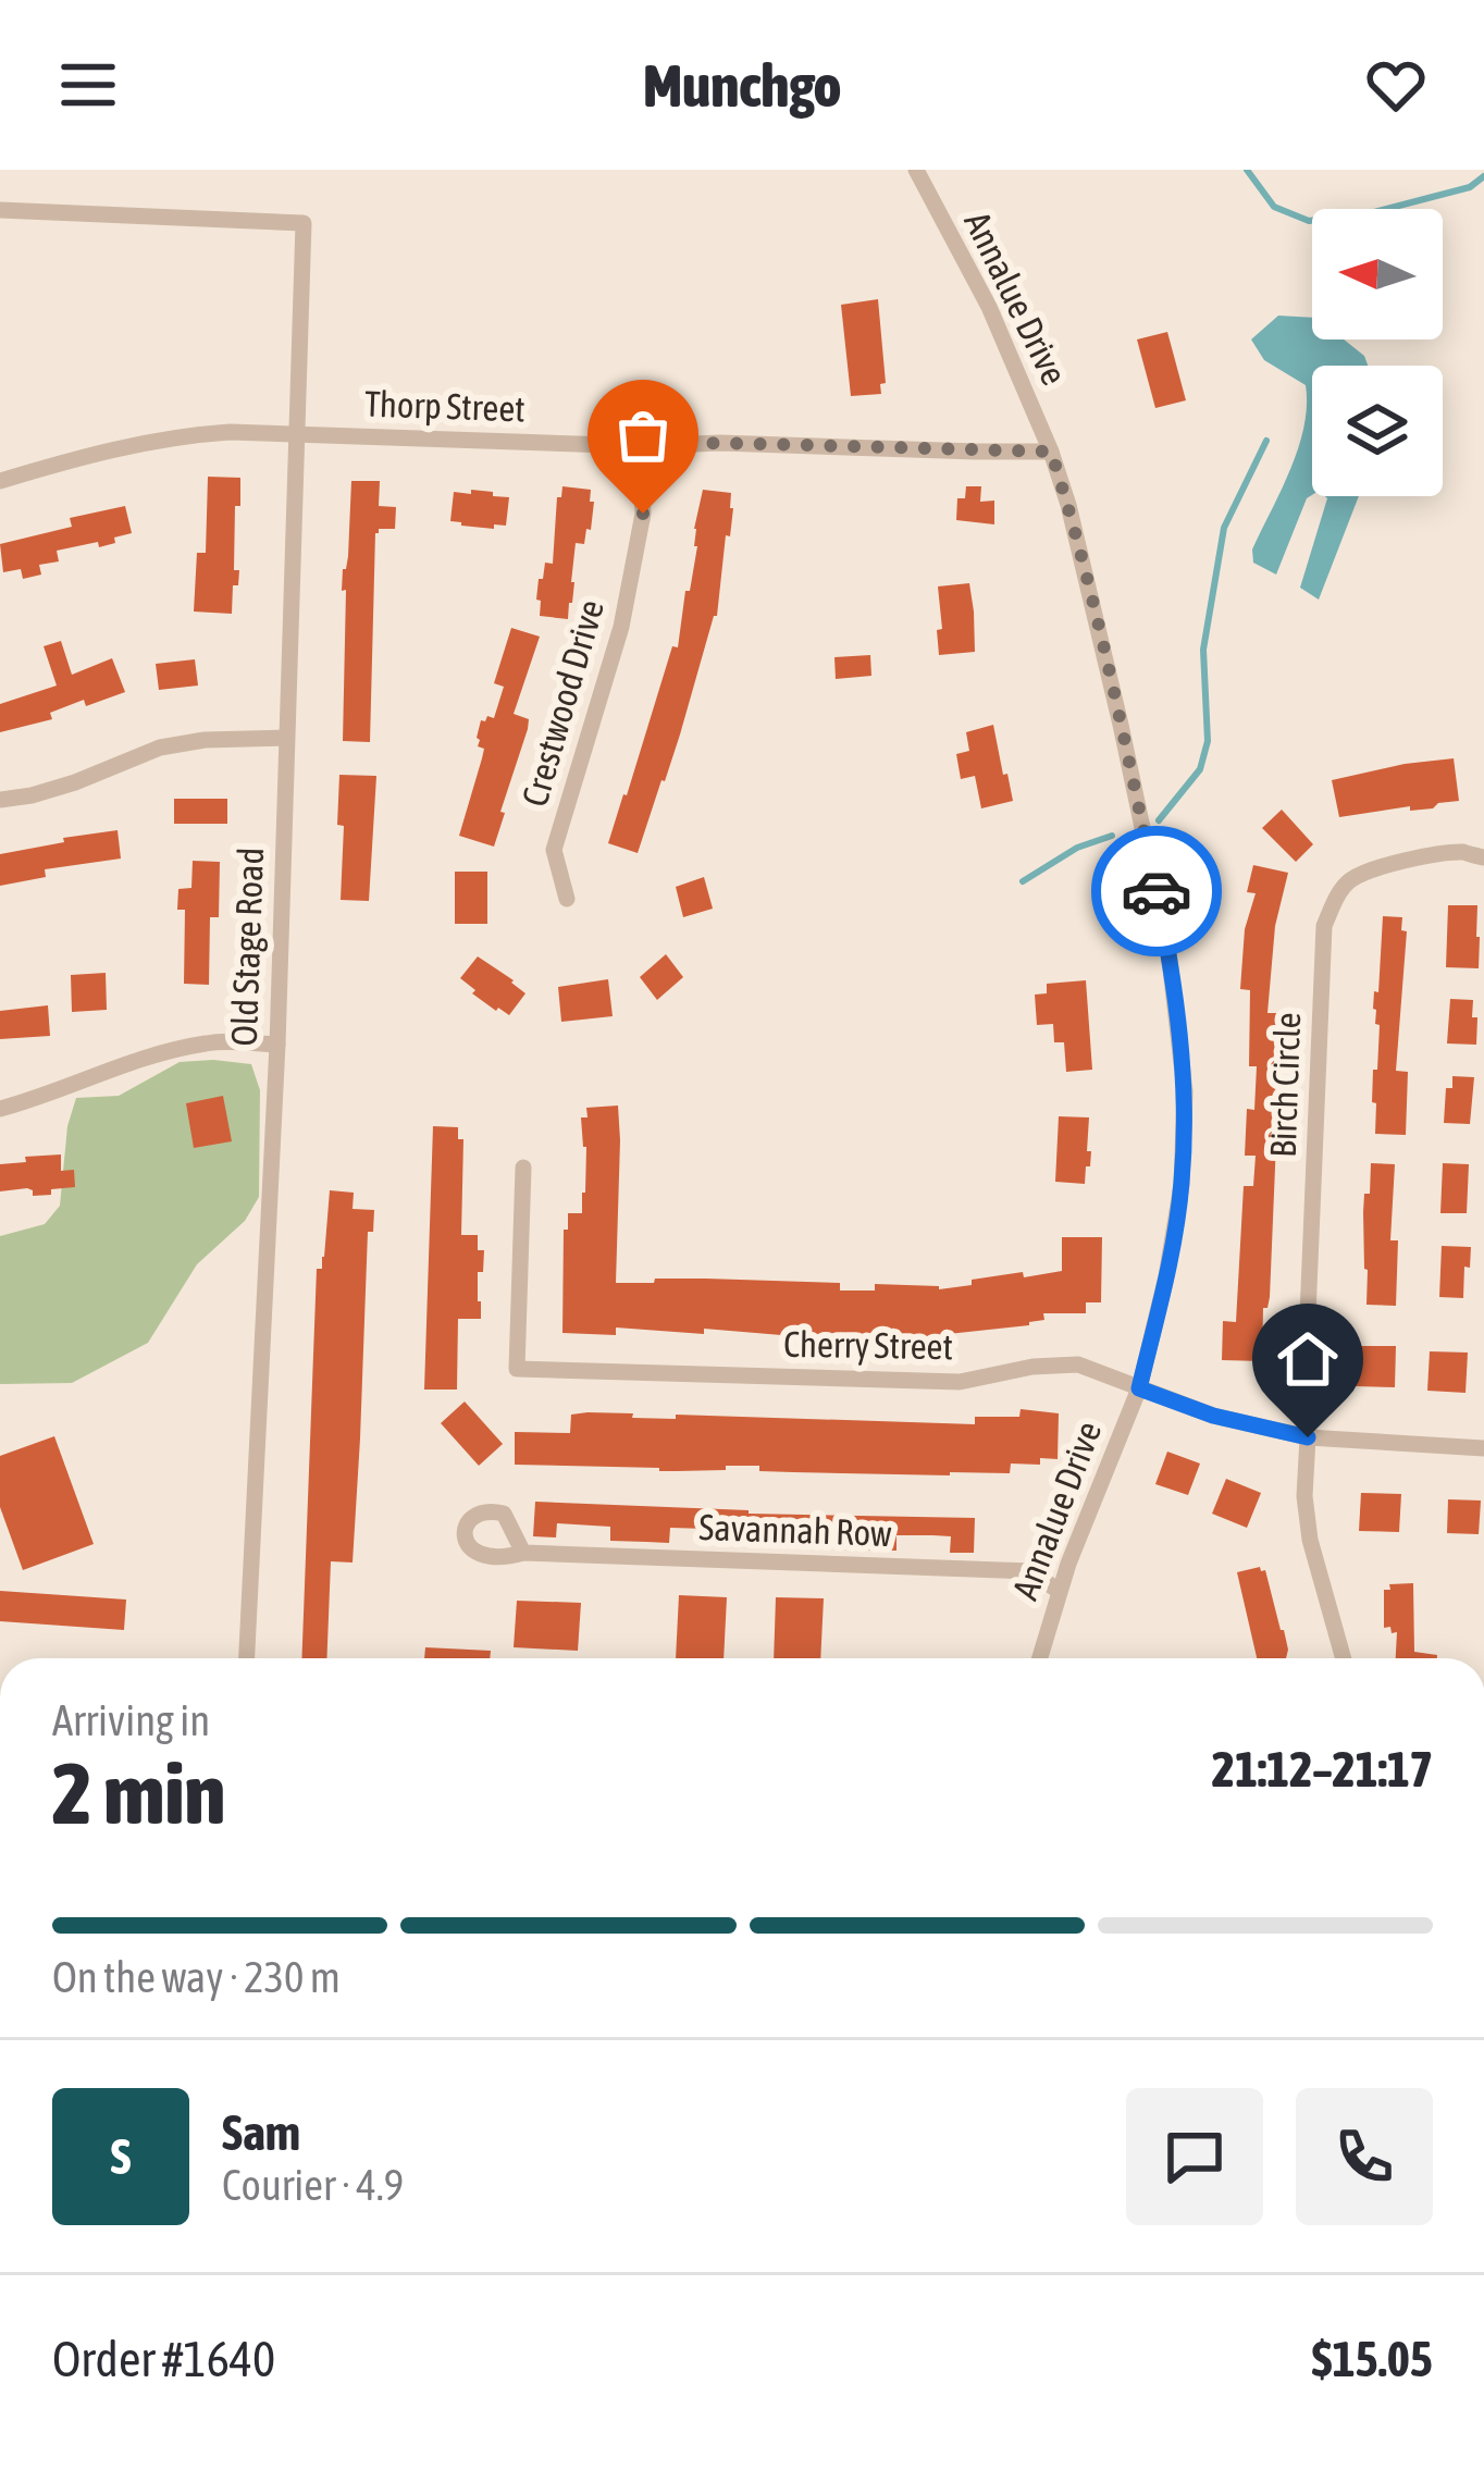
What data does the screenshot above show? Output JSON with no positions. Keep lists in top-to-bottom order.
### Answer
{
  "streets": {
    "street": [
      "Annalue Drive",
      "Thorp Street",
      "Crestwood Drive",
      "Old Stage Road",
      "Birch Circle",
      "Cherry Street",
      "Savannah Row"
    ]
  },
  "crossings": [
    ["Annalue Drive", "Thorp Street"],
    ["Annalue Drive", "Cherry Street"],
    ["Annalue Drive", "Savannah Row"],
    ["Thorp Street", "Crestwood Drive"],
    ["Thorp Street", "Old Stage Road"],
    ["Birch Circle", "Cherry Street"]
  ],
  "north": "left",
  "page": {
    "header": "Munchgo",
    "heading": ["2 min", "Arriving in", "21:12–21:17"],
    "panel": [
      "Sam",
      "Courier · 4.9",
      "Order #1640",
      "$15.05"
    ],
    "bar": "On the way · 230 m",
    "round": "S"
  }
}
